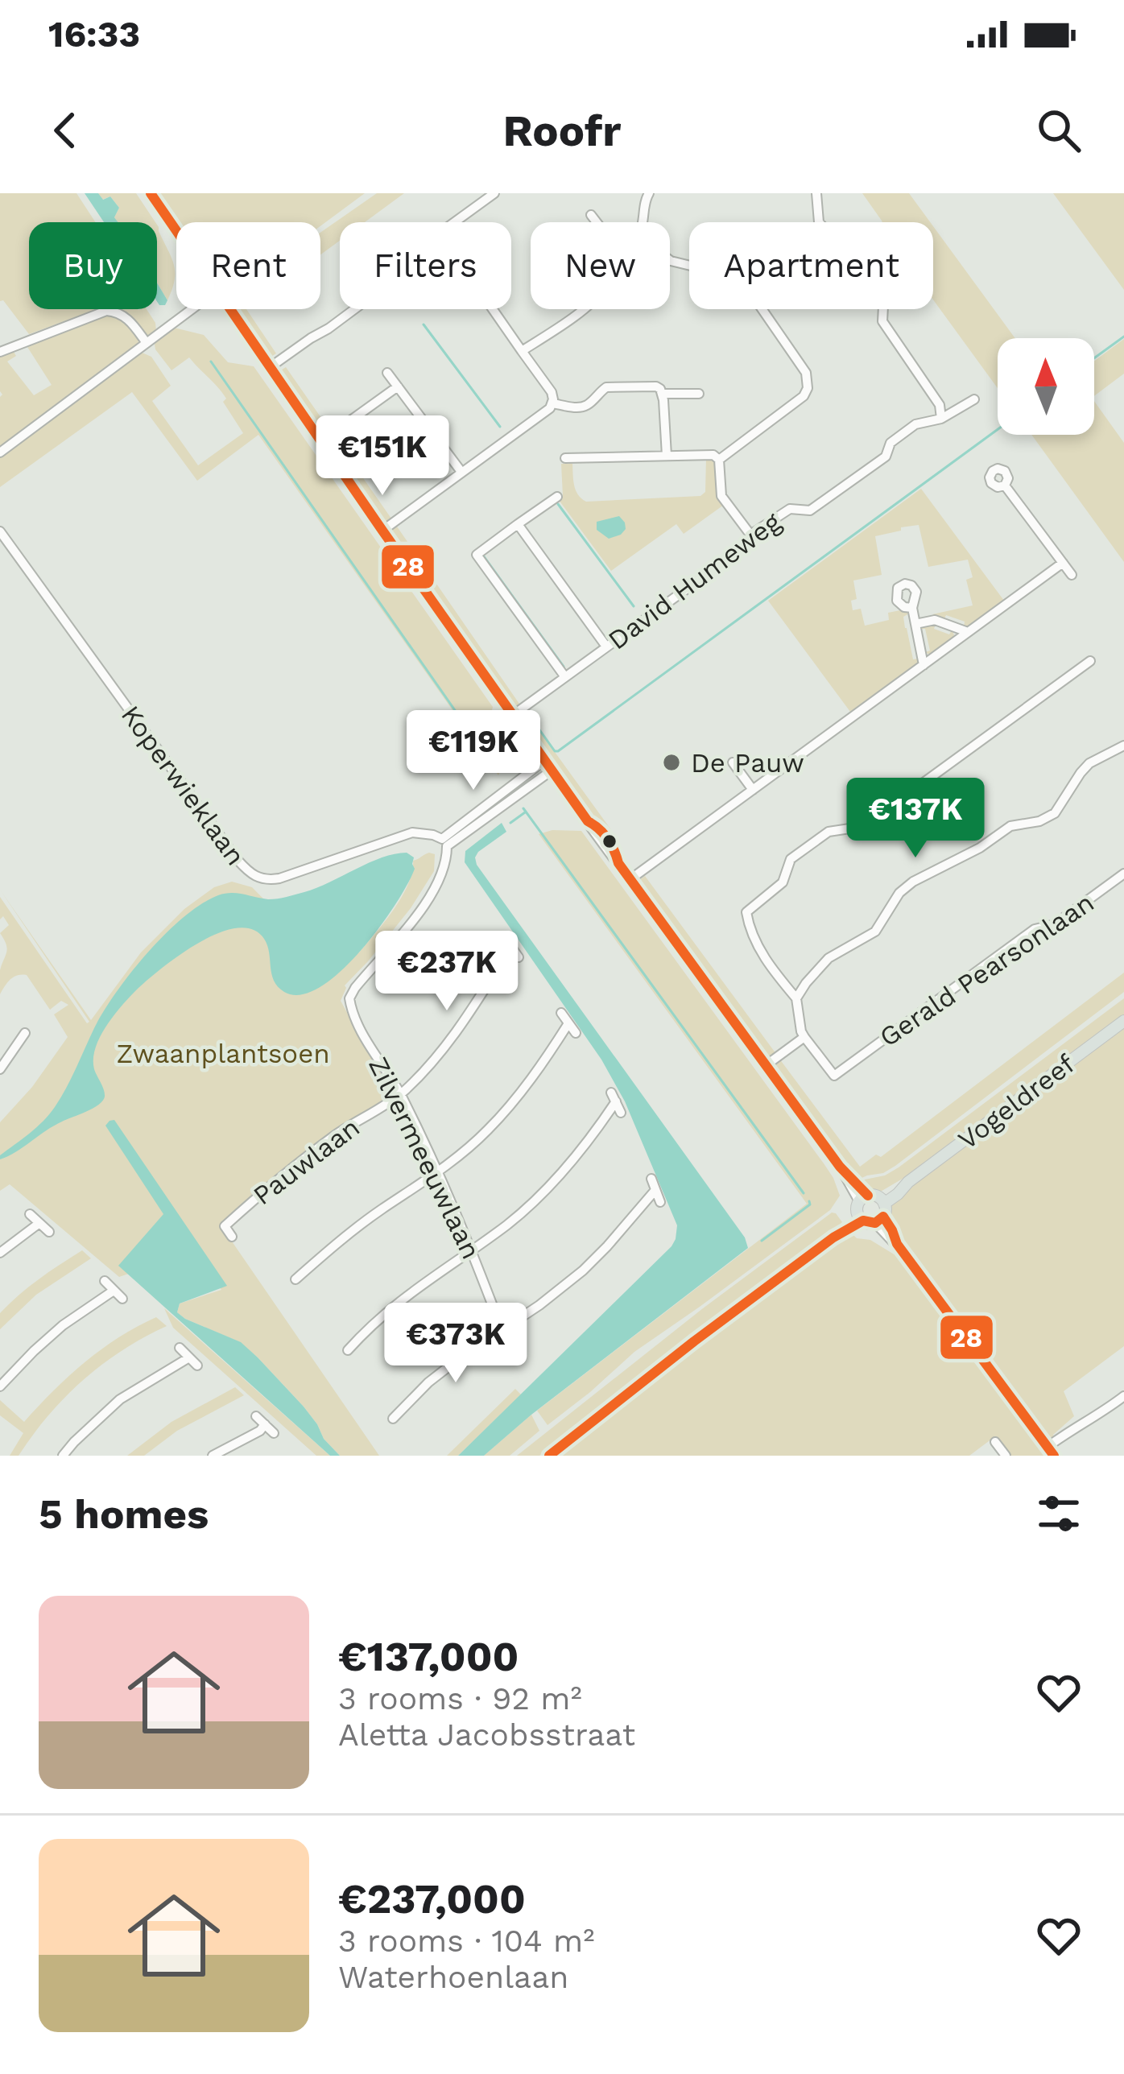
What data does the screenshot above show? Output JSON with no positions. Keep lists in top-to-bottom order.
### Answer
{
  "streets": {
    "main road": ["Vogeldreef"],
    "street": [
      "David Humeweg",
      "Koperwieklaan",
      "Gerald Pearsonlaan",
      "Zilvermeeuwlaan",
      "Pauwlaan"
    ]
  },
  "crossings": [
    ["Koperwieklaan", "Zilvermeeuwlaan"],
    ["Zilvermeeuwlaan", "Pauwlaan"]
  ],
  "parks": ["Zwaanplantsoen"],
  "places": ["De Pauw"],
  "lines": ["transit line 28"],
  "north": "top",
  "page": {
    "status": "16:33",
    "header": "Roofr",
    "chip": [
      "Buy",
      "Rent",
      "Filters",
      "New",
      "Apartment"
    ],
    "price": [
      "€151K",
      "€119K",
      "€137K",
      "€237K",
      "€373K"
    ],
    "heading": "5 homes",
    "list": [
      {
        "name": "€137,000",
        "note": "3 rooms · 92 m² · Aletta Jacobsstraat"
      },
      {
        "name": "€237,000",
        "note": "3 rooms · 104 m² · Waterhoenlaan"
      }
    ]
  }
}
